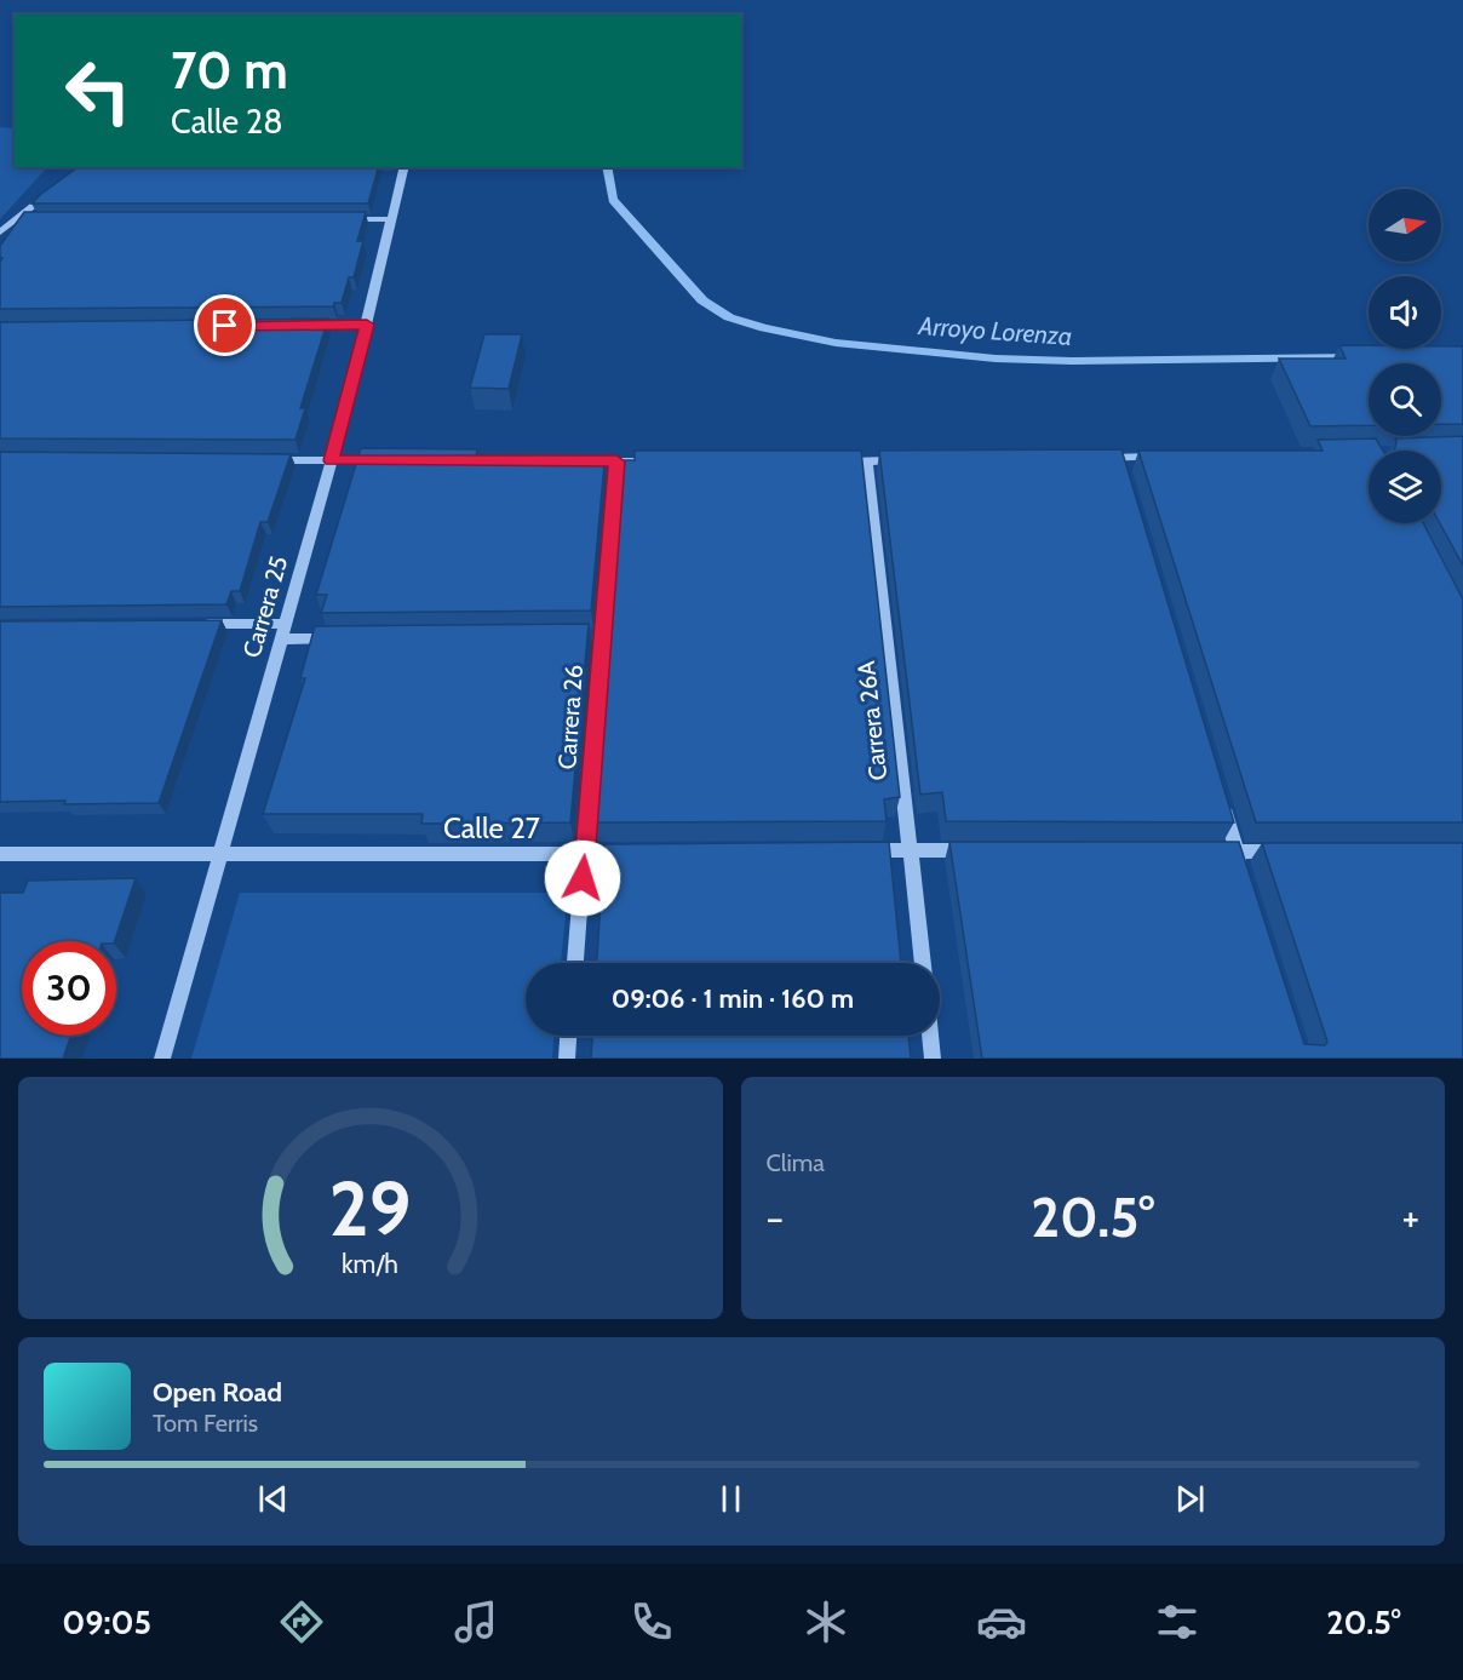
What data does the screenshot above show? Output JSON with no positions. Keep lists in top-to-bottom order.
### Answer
{
  "streets": {
    "street": [
      "Carrera 25",
      "Carrera 26",
      "Carrera 26A",
      "Calle 27"
    ]
  },
  "crossings": [
    ["Carrera 25", "Calle 27"],
    ["Carrera 26", "Calle 27"]
  ],
  "water": ["Arroyo Lorenza"],
  "north": "right",
  "page": {
    "turn": ["70 m", "Calle 28"],
    "limit": "30",
    "trip": "09:06 · 1 min · 160 m",
    "tile": "Clima",
    "heat": ["−", "20.5°", "+"],
    "song": ["Open Road", "Tom Ferris"],
    "tabs": ["09:05", "20.5°"],
    "gauge": ["29", "km/h"]
  }
}
